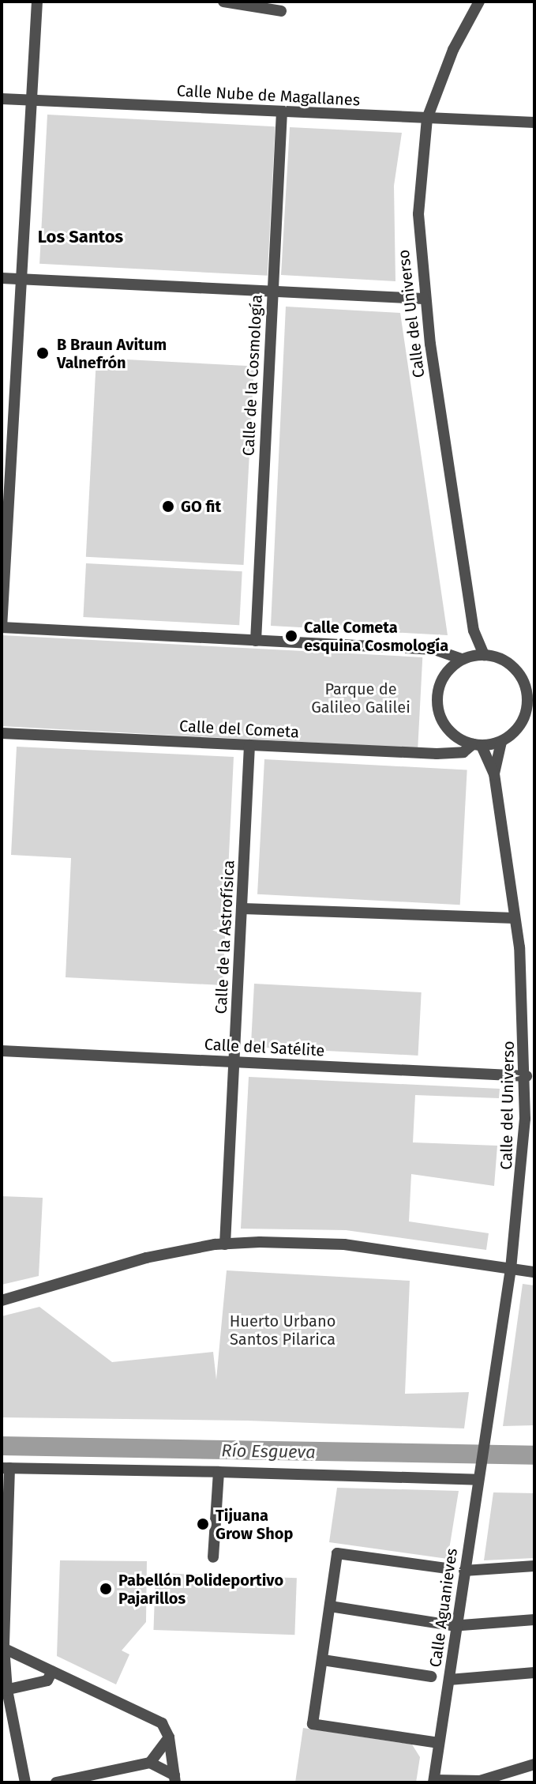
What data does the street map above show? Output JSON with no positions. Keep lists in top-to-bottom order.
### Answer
{
  "streets": {
    "street": [
      "Calle Nube de Magallanes",
      "Calle del Universo",
      "Calle de la Cosmología",
      "Calle del Cometa",
      "Calle de la Astrofísica",
      "Calle del Satélite",
      "Calle Aguanieves"
    ]
  },
  "crossings": [
    ["Calle Nube de Magallanes", "Calle del Universo"],
    ["Calle Nube de Magallanes", "Calle de la Cosmología"],
    ["Calle del Universo", "Calle del Cometa"],
    ["Calle del Universo", "Calle del Satélite"],
    ["Calle del Universo", "Calle Aguanieves"],
    ["Calle del Cometa", "Calle de la Astrofísica"],
    ["Calle de la Astrofísica", "Calle del Satélite"]
  ],
  "districts": ["Los Santos"],
  "water": ["Río Esgueva"],
  "parks": ["Parque de Galileo Galilei", "Huerto Urbano Santos Pilarica"],
  "places": [
    "B Braun Avitum Valnefrón",
    "GO fit",
    "Calle Cometa esquina Cosmología",
    "Tijuana Grow Shop",
    "Pabellón Polideportivo Pajarillos"
  ]
}
